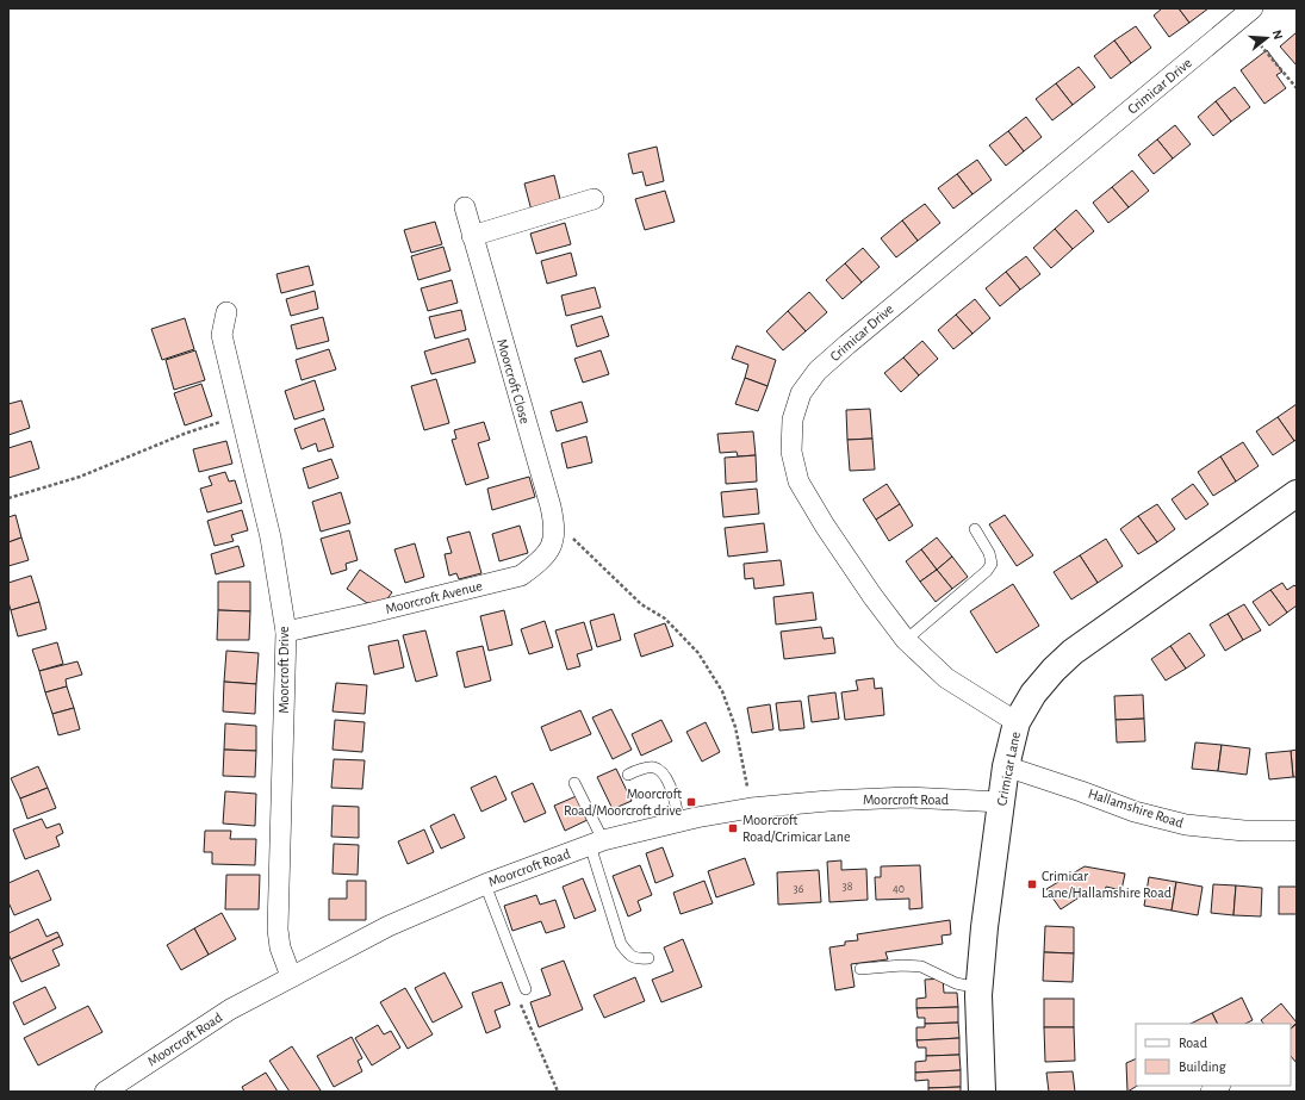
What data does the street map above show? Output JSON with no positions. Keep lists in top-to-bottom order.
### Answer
{
  "streets": {
    "street": [
      "Crimicar Drive",
      "Moorcroft Close",
      "Moorcroft Avenue",
      "Moorcroft Drive",
      "Crimicar Lane",
      "Moorcroft Road",
      "Hallamshire Road"
    ]
  },
  "crossings": [
    ["Crimicar Drive", "Crimicar Lane"],
    ["Moorcroft Close", "Moorcroft Avenue"],
    ["Moorcroft Avenue", "Moorcroft Drive"],
    ["Moorcroft Drive", "Moorcroft Road"],
    ["Crimicar Lane", "Moorcroft Road"],
    ["Crimicar Lane", "Hallamshire Road"]
  ],
  "places": {
    "transit": ["Moorcroft Road/Moorcroft drive", "Moorcroft Road/Crimicar Lane", "Crimicar Lane/Hallamshire Road"]
  },
  "house_numbers": ["38", "36", "40"],
  "legend": ["Road", "Building"],
  "north": "right"
}
